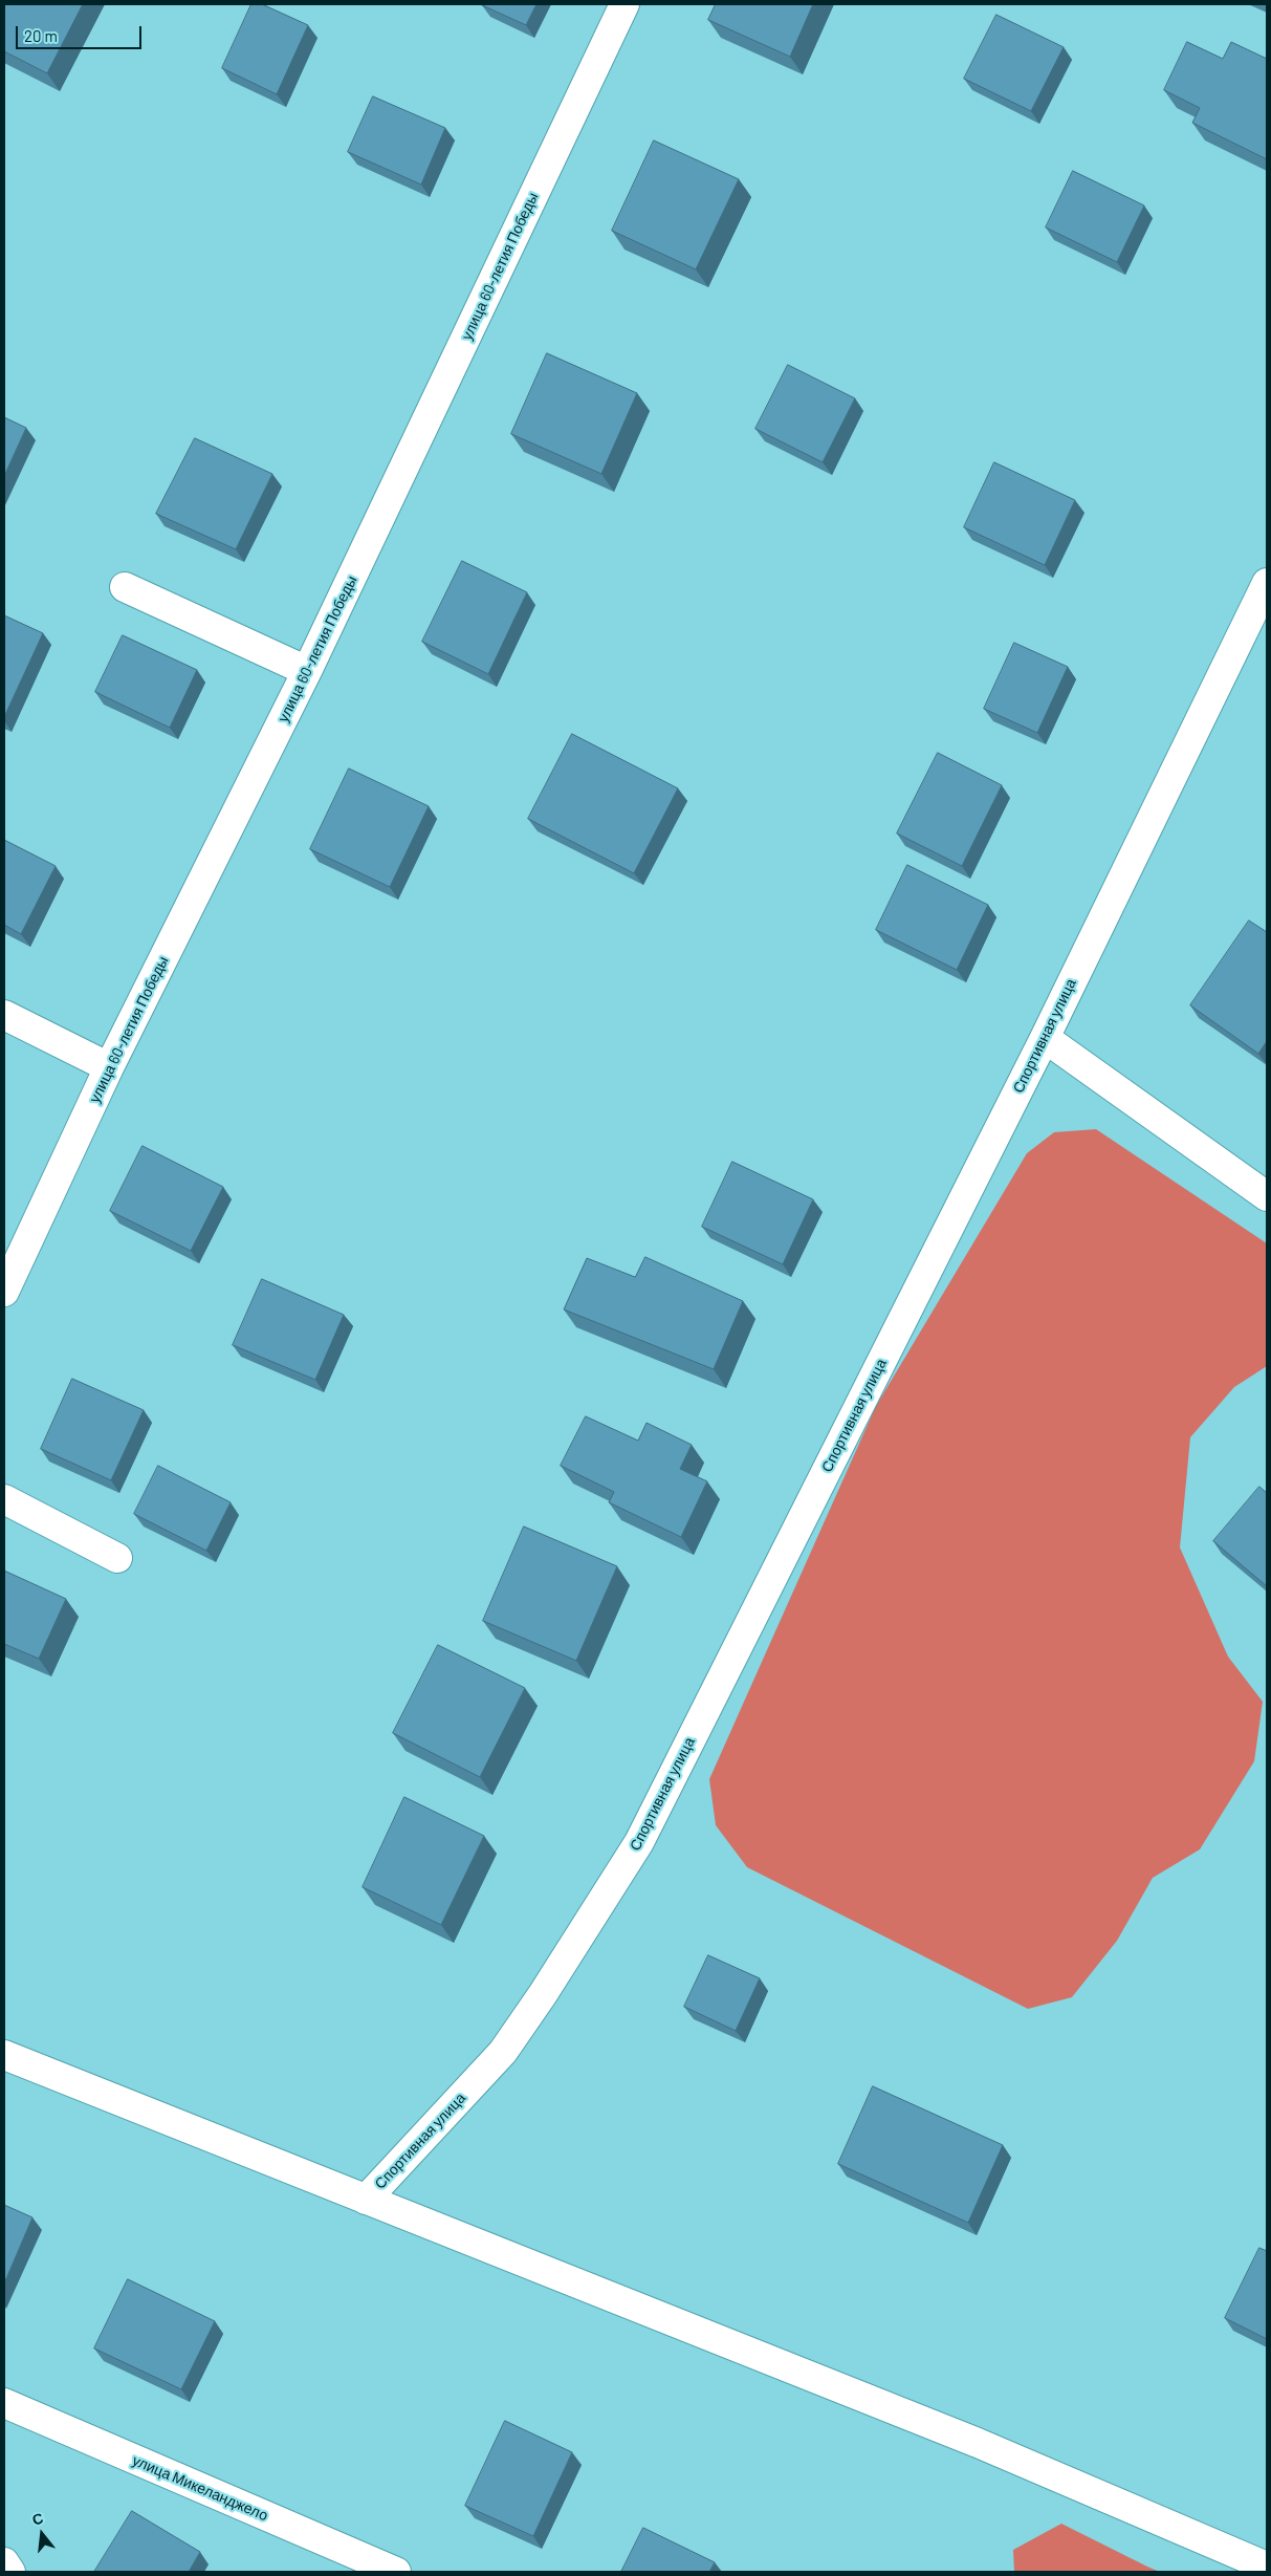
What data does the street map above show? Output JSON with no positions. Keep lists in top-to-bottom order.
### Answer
{
  "streets": {
    "street": ["улица 60-летия Победы", "Спортивная улица", "улица Микеланджело"]
  },
  "scale_bar": "20 m",
  "north": "top"
}
